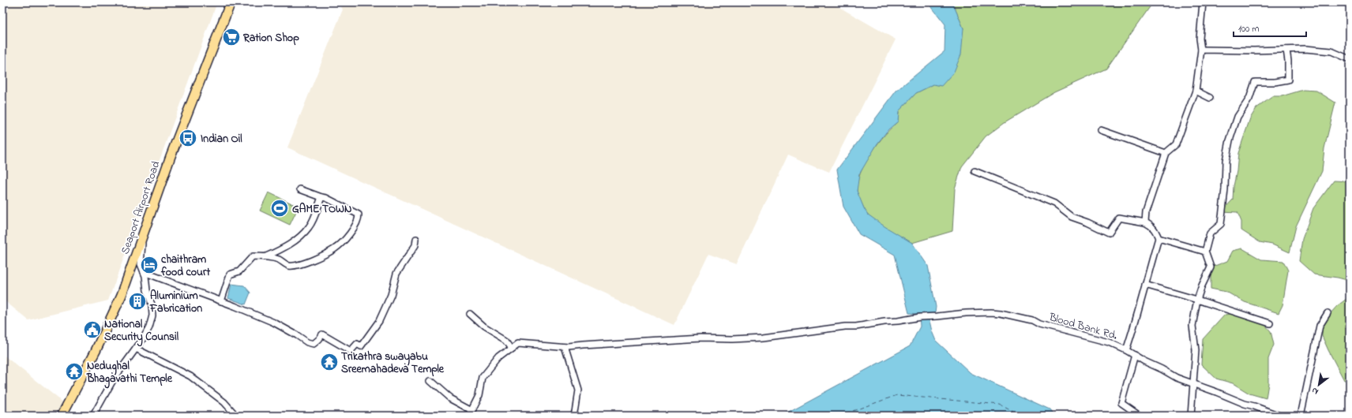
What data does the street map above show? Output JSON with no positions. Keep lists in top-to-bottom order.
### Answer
{
  "streets": {
    "main road": ["Seaport Airport Road"],
    "street": ["Blood Bank Rd."]
  },
  "places": {
    "supermarket": ["Ration Shop"],
    "bus stop": ["Indian Oil"],
    "sports": ["GAME TOWN"],
    "hotel": ["chaithram food court"],
    "building": ["Aluminium Fabrication"],
    "public building": ["National Security Counsil"],
    "temple": ["Trikathra swayabu Sreemahadeva Temple", "Nedughal Bhagavathi Temple"]
  },
  "scale_bar": "100 m",
  "north": "bottom left"
}
